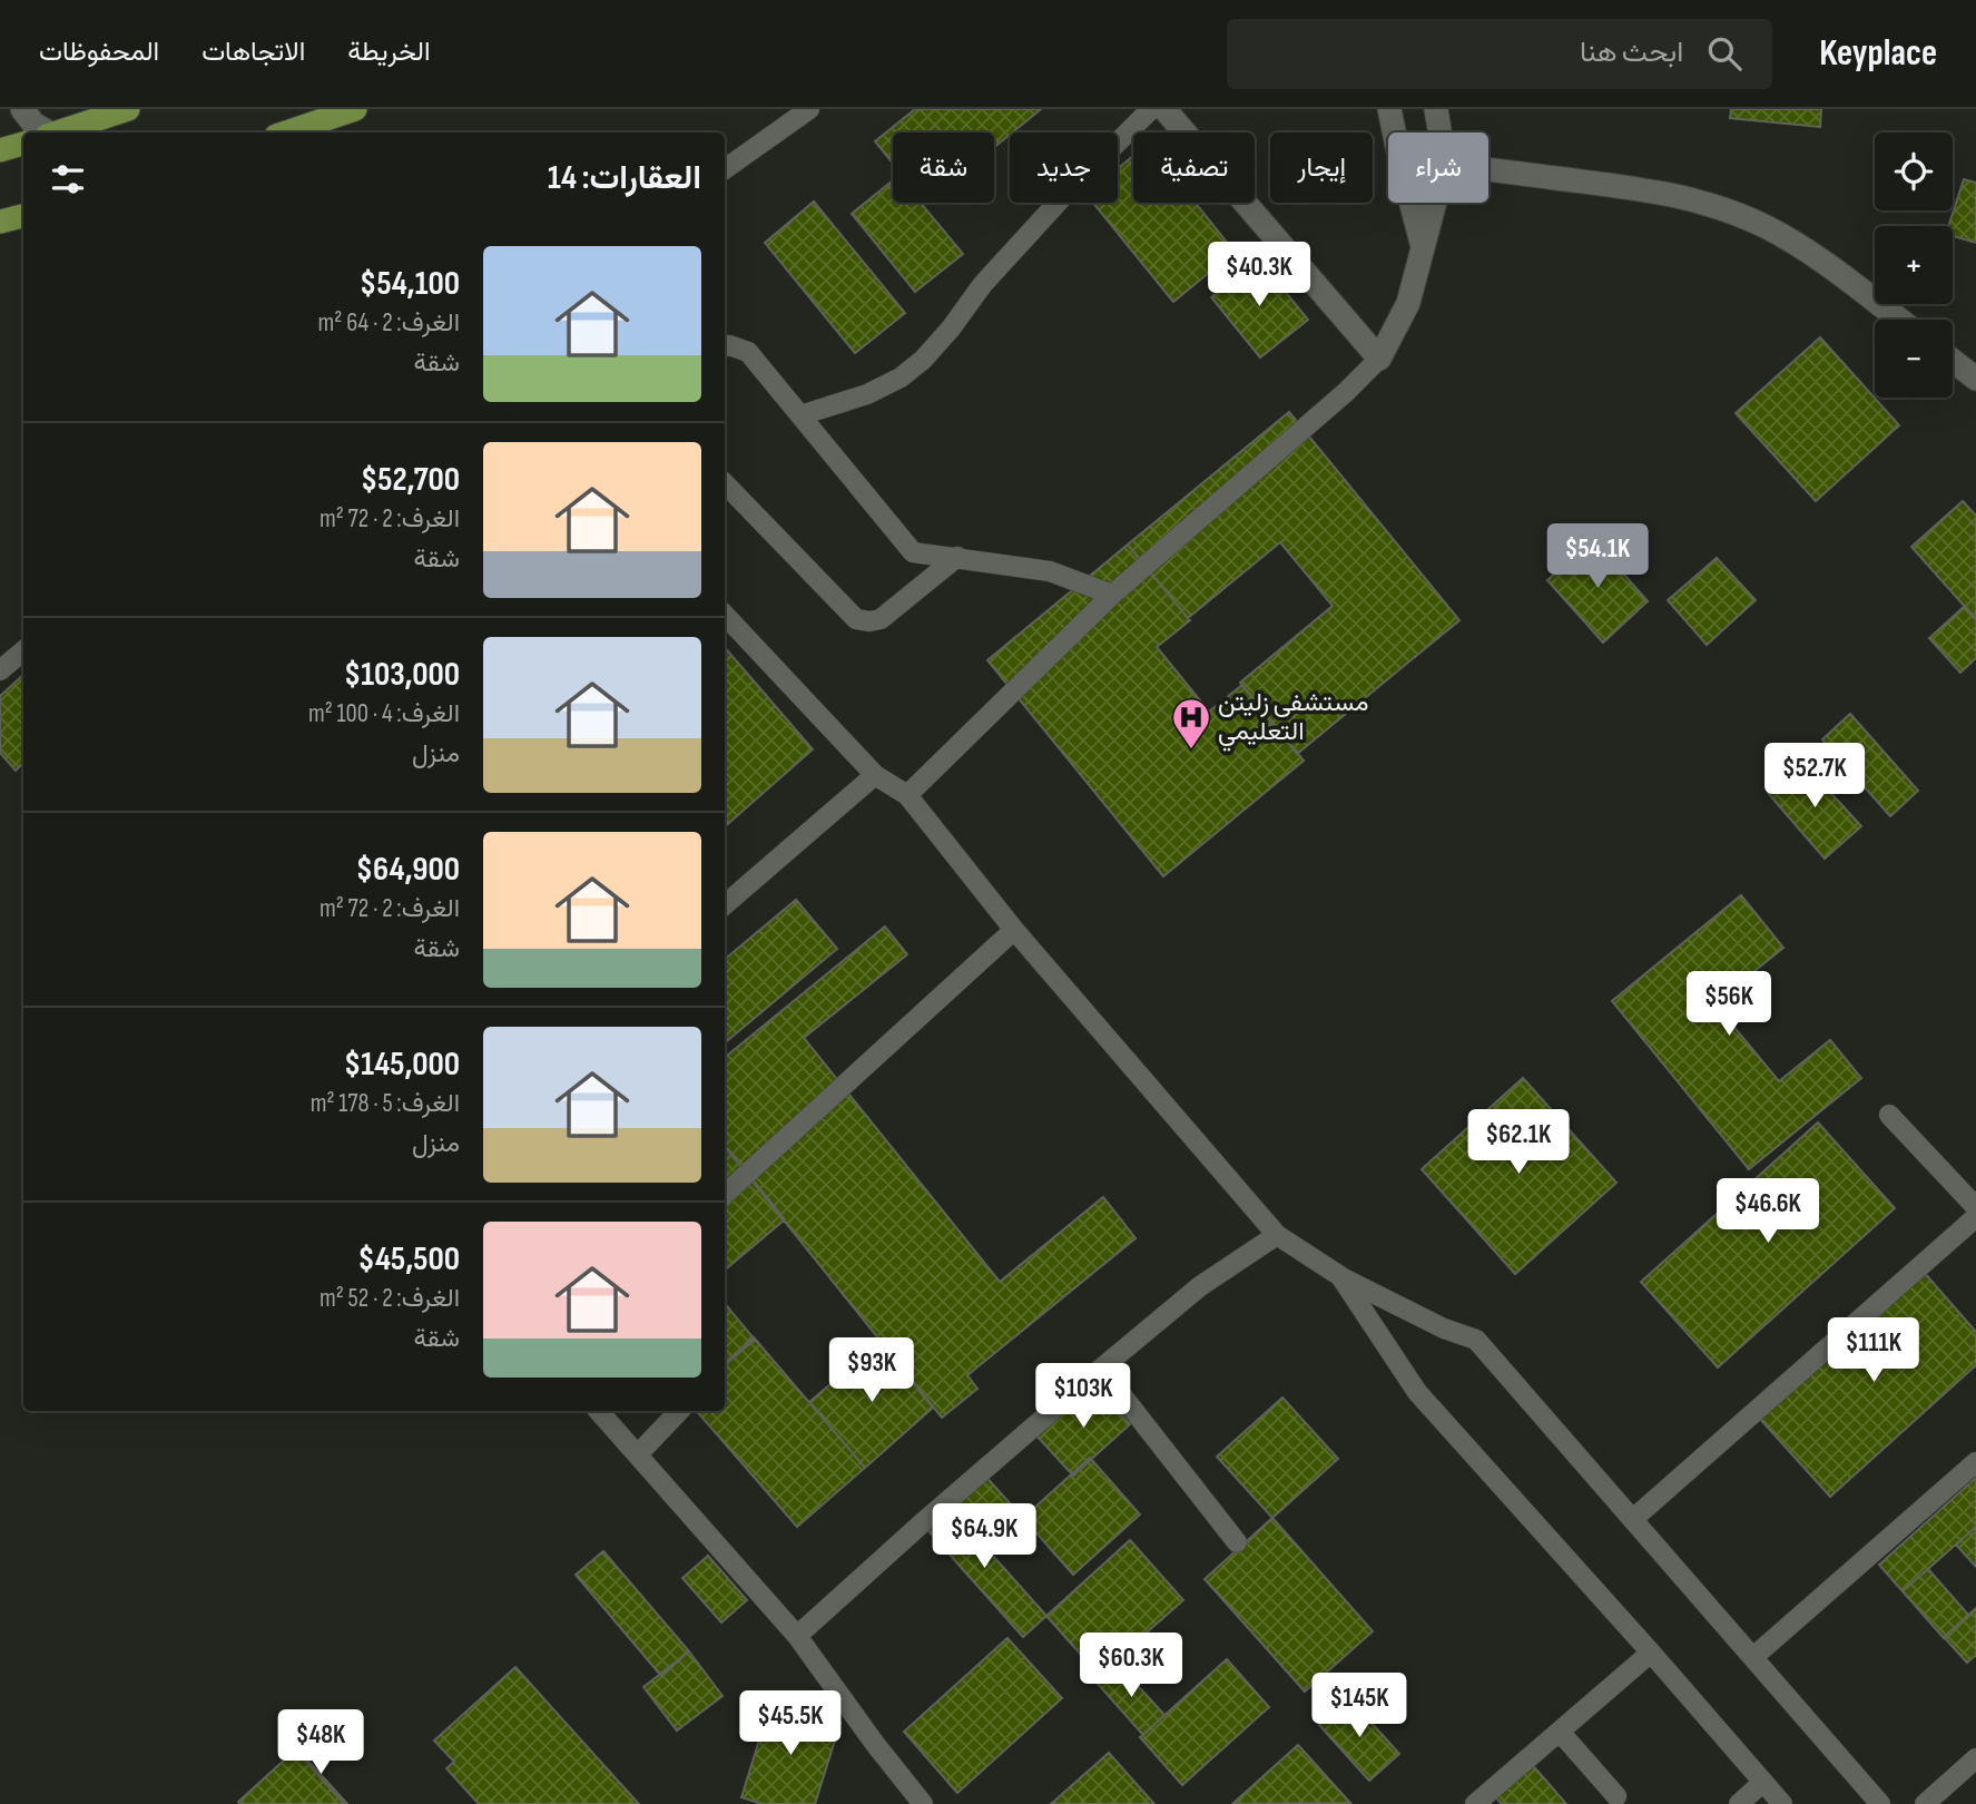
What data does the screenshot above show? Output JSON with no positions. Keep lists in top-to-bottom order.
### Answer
{
  "places": {
    "hospital": ["مستشفى زليتن التعليمي"]
  },
  "page": {
    "header": "Keyplace",
    "search": "ابحث هنا",
    "nav": ["الخريطة", "الاتجاهات", "المحفوظات"],
    "map_buttons": ["+", "−"],
    "chip": [
      "شراء",
      "إيجار",
      "تصفية",
      "جديد",
      "شقة"
    ],
    "heading": "العقارات: 14",
    "list": [
      {
        "name": "$54,100",
        "note": "الغرف: 2 · 64 m² · شقة"
      },
      {
        "name": "$52,700",
        "note": "الغرف: 2 · 72 m² · شقة"
      },
      {
        "name": "$103,000",
        "note": "الغرف: 4 · 100 m² · منزل"
      },
      {
        "name": "$64,900",
        "note": "الغرف: 2 · 72 m² · شقة"
      },
      {
        "name": "$145,000",
        "note": "الغرف: 5 · 178 m² · منزل"
      },
      {
        "name": "$45,500",
        "note": "الغرف: 2 · 52 m² · شقة"
      }
    ],
    "price": [
      "$40.3K",
      "$54.1K",
      "$52.7K",
      "$56K",
      "$62.1K",
      "$46.6K",
      "$111K",
      "$93K",
      "$103K",
      "$64.9K",
      "$60.3K",
      "$145K",
      "$45.5K",
      "$48K"
    ]
  }
}
